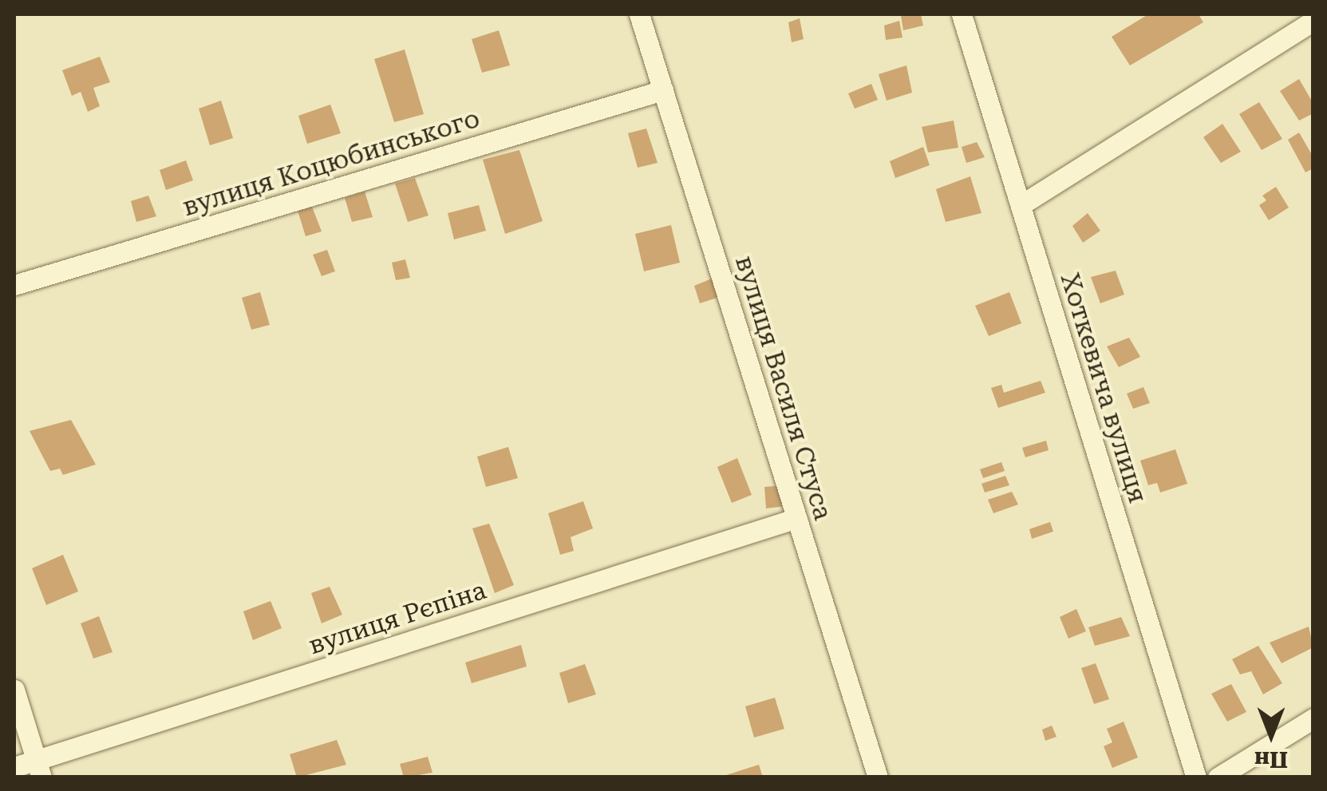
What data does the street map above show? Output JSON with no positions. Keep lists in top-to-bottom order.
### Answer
{
  "streets": {
    "street": [
      "вулиця Коцюбинського",
      "вулиця Василя Стуса",
      "Хоткевича вулиця",
      "вулиця Рєпіна"
    ]
  },
  "crossings": [
    ["вулиця Коцюбинського", "вулиця Василя Стуса"],
    ["вулиця Василя Стуса", "вулиця Рєпіна"]
  ],
  "north": "bottom"
}
